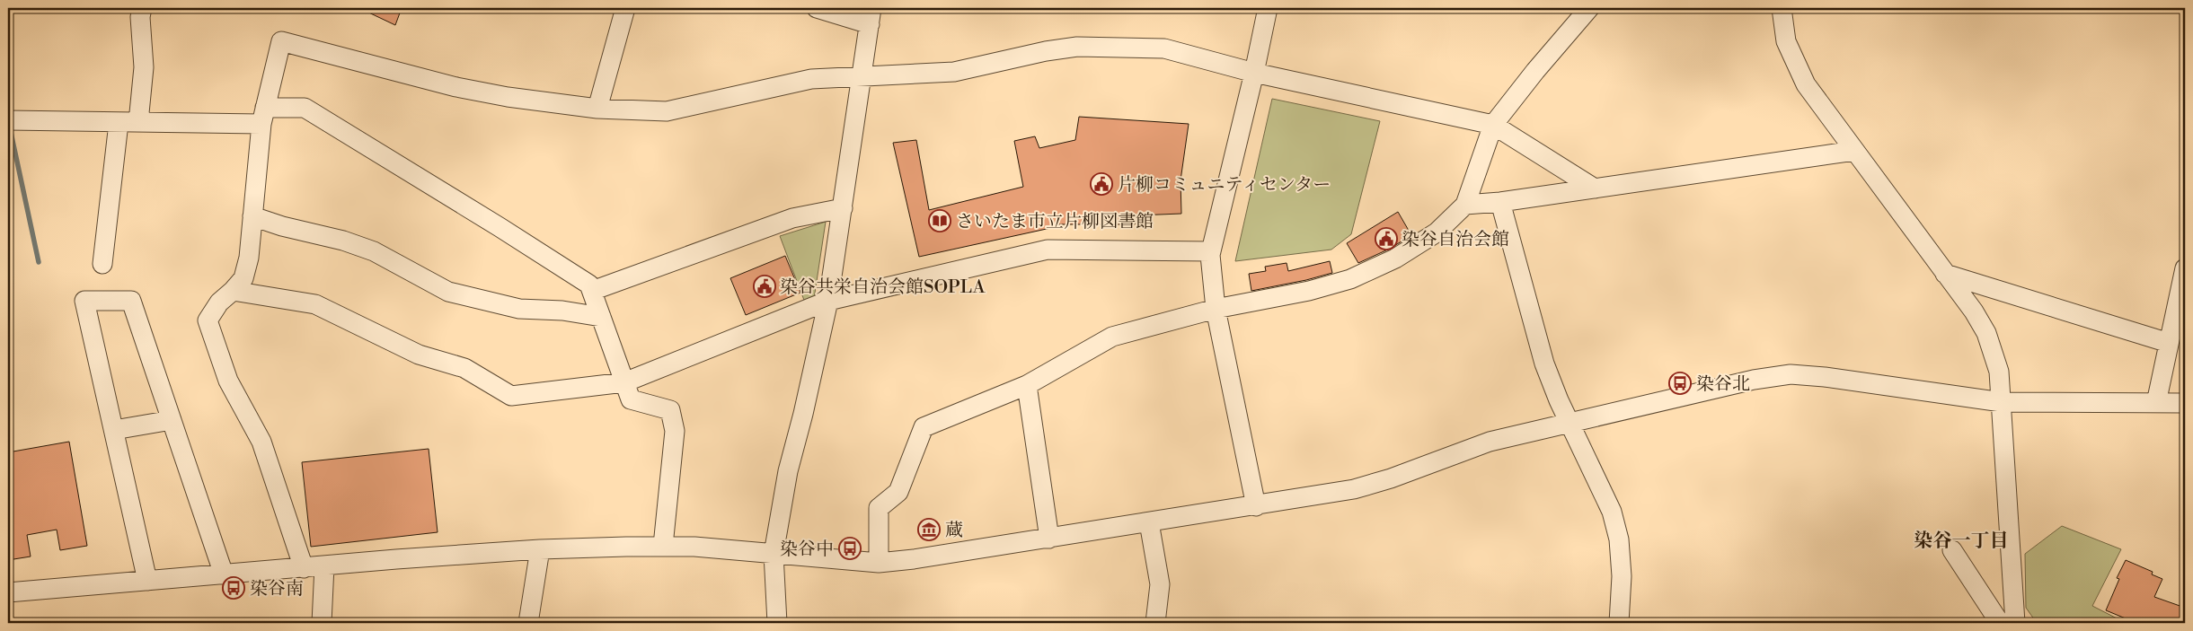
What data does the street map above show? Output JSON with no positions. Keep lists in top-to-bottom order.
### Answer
{
  "districts": ["染谷一丁目"],
  "places": {
    "public building": ["片柳コミュニティセンター", "染谷自治会館", "染谷共栄自治会館SOPLA"],
    "library": ["さいたま市立片柳図書館"],
    "bus stop": ["染谷北", "染谷中", "染谷南"],
    "museum": ["蔵"]
  }
}
